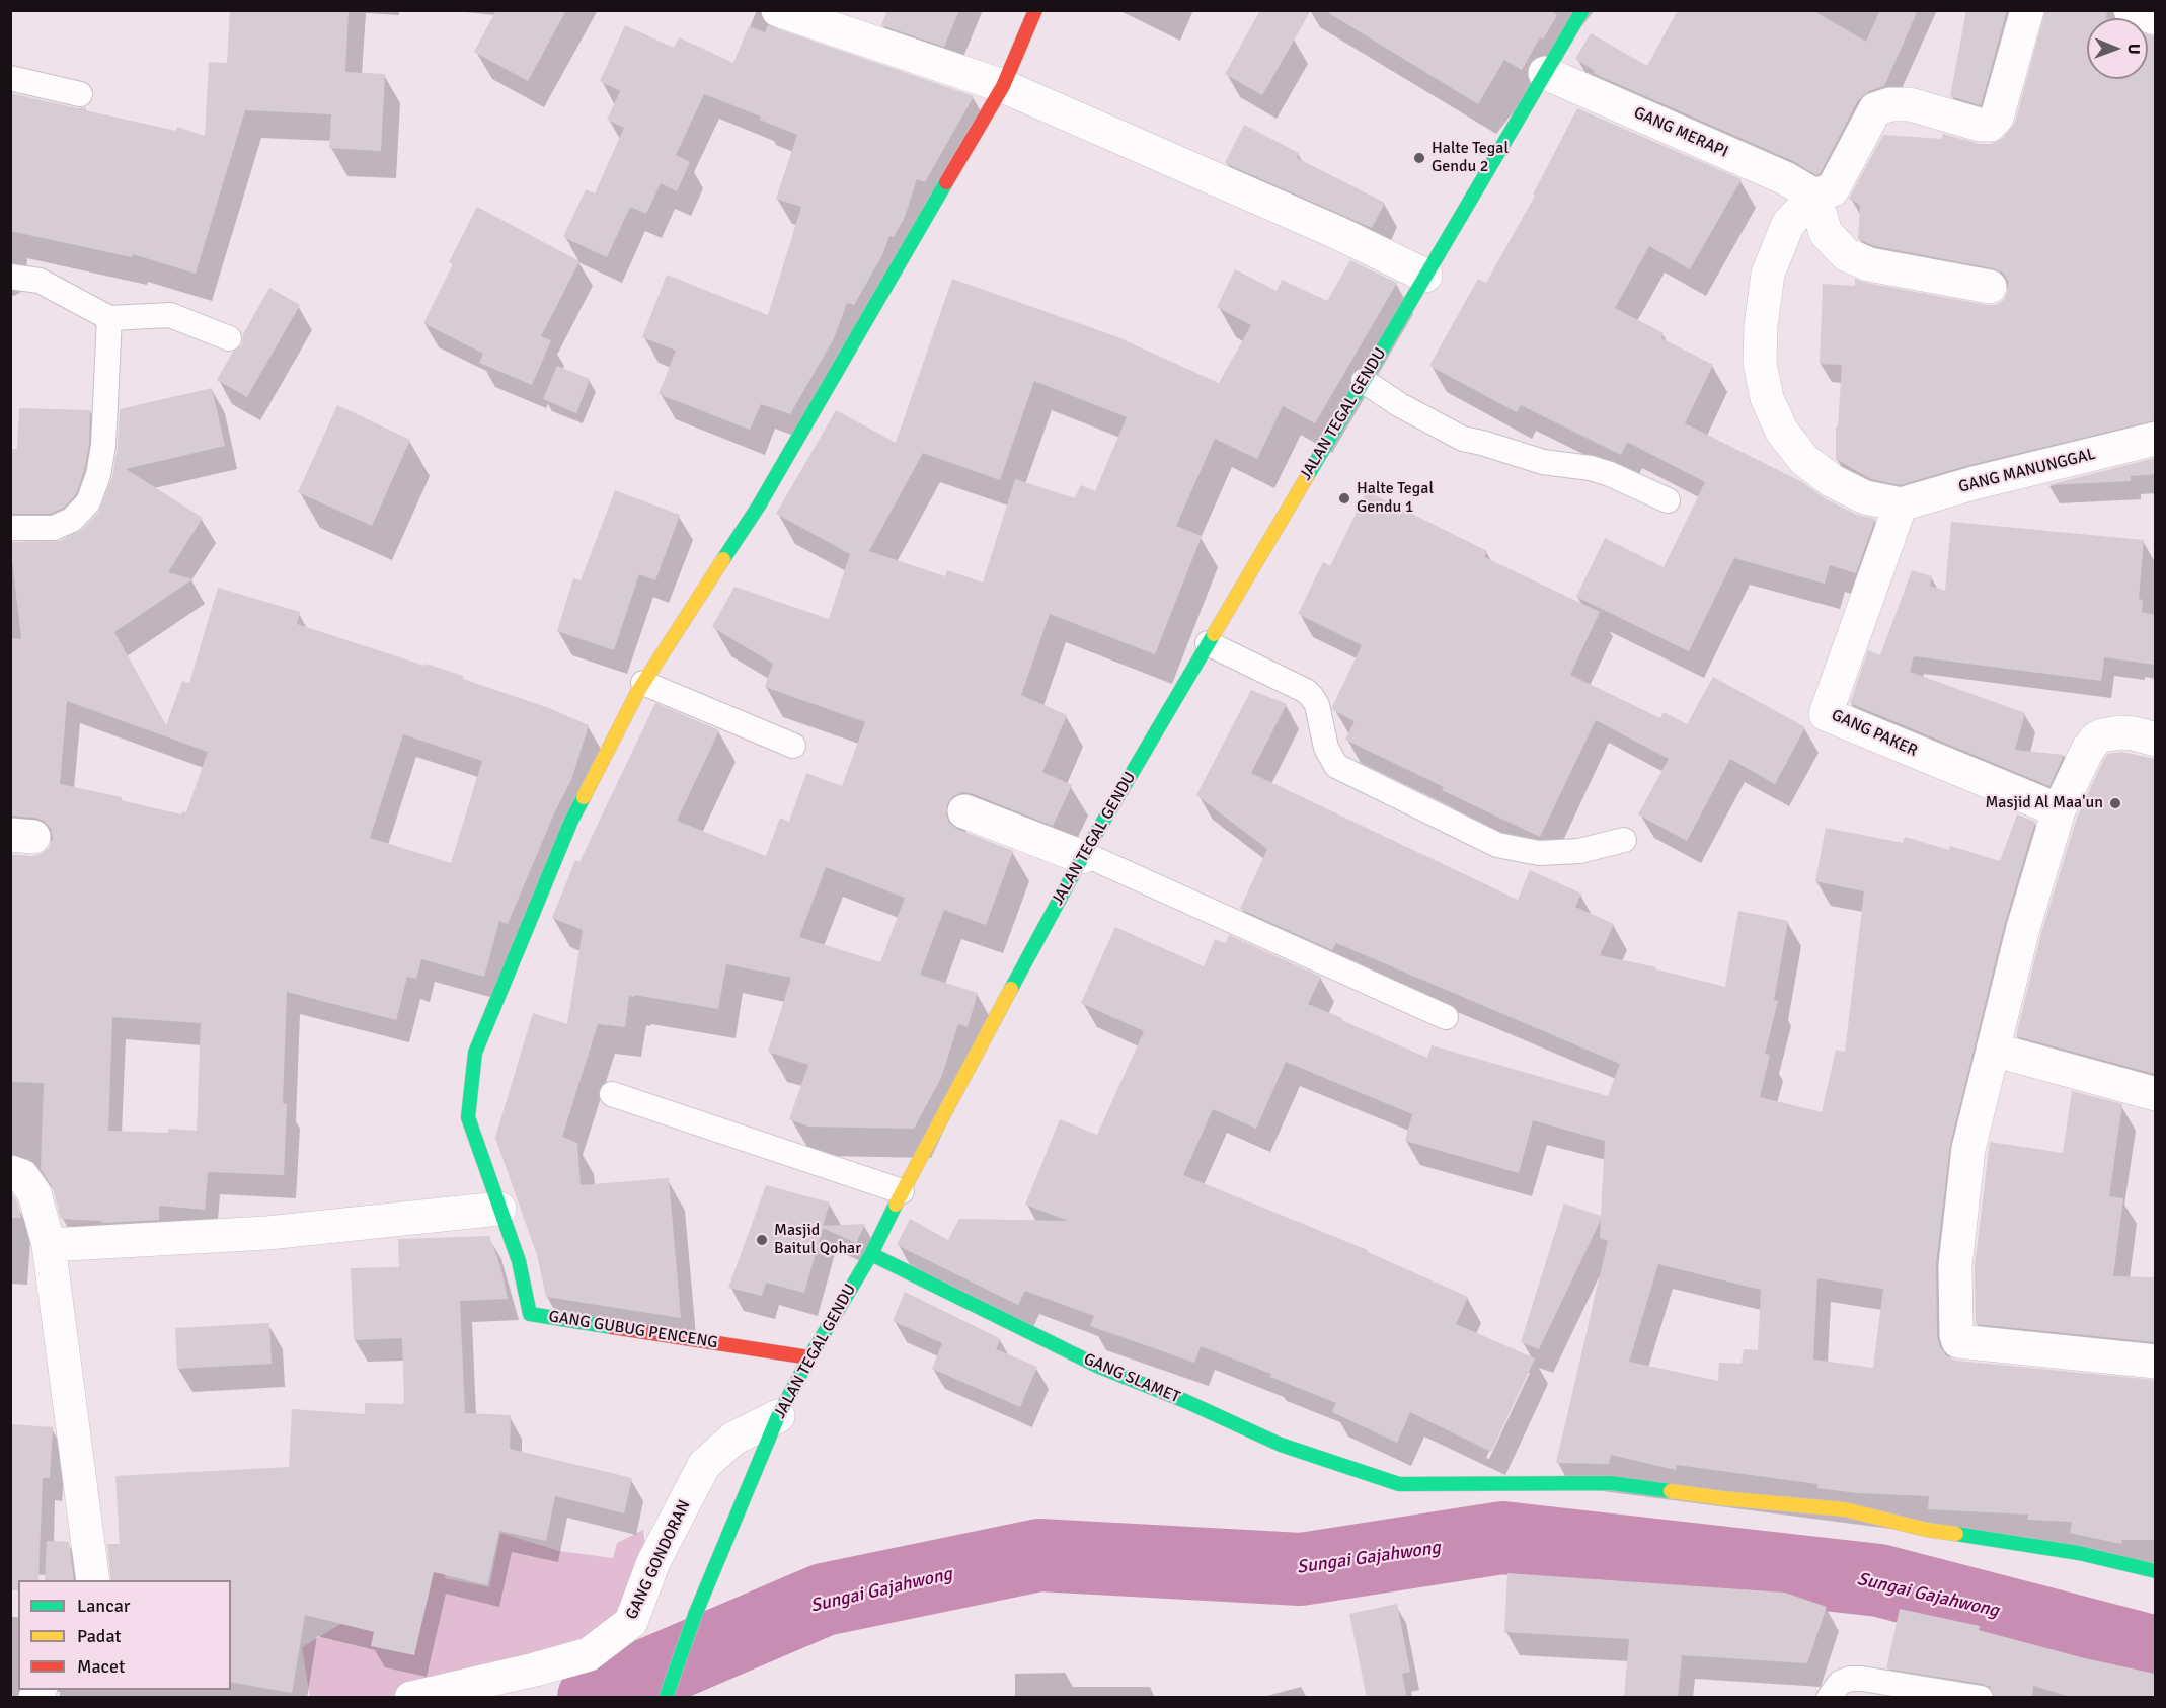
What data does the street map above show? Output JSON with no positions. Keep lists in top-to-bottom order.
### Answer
{
  "streets": {
    "street": [
      "GANG MERAPI",
      "JALAN TEGAL GENDU",
      "GANG MANUNGGAL",
      "GANG PAKER",
      "GANG GUBUG PENCENG",
      "GANG SLAMET",
      "GANG GONDORAN"
    ]
  },
  "crossings": [
    ["GANG MERAPI", "JALAN TEGAL GENDU"],
    ["JALAN TEGAL GENDU", "GANG GUBUG PENCENG"],
    ["JALAN TEGAL GENDU", "GANG SLAMET"],
    ["JALAN TEGAL GENDU", "GANG GONDORAN"],
    ["GANG MANUNGGAL", "GANG PAKER"]
  ],
  "water": ["Sungai Gajahwong"],
  "places": [
    "Halte Tegal Gendu 2",
    "Halte Tegal Gendu 1",
    "Masjid Al Maa'un",
    "Masjid Baitul Qohar"
  ],
  "legend": ["Lancar", "Padat", "Macet"],
  "north": "right"
}
